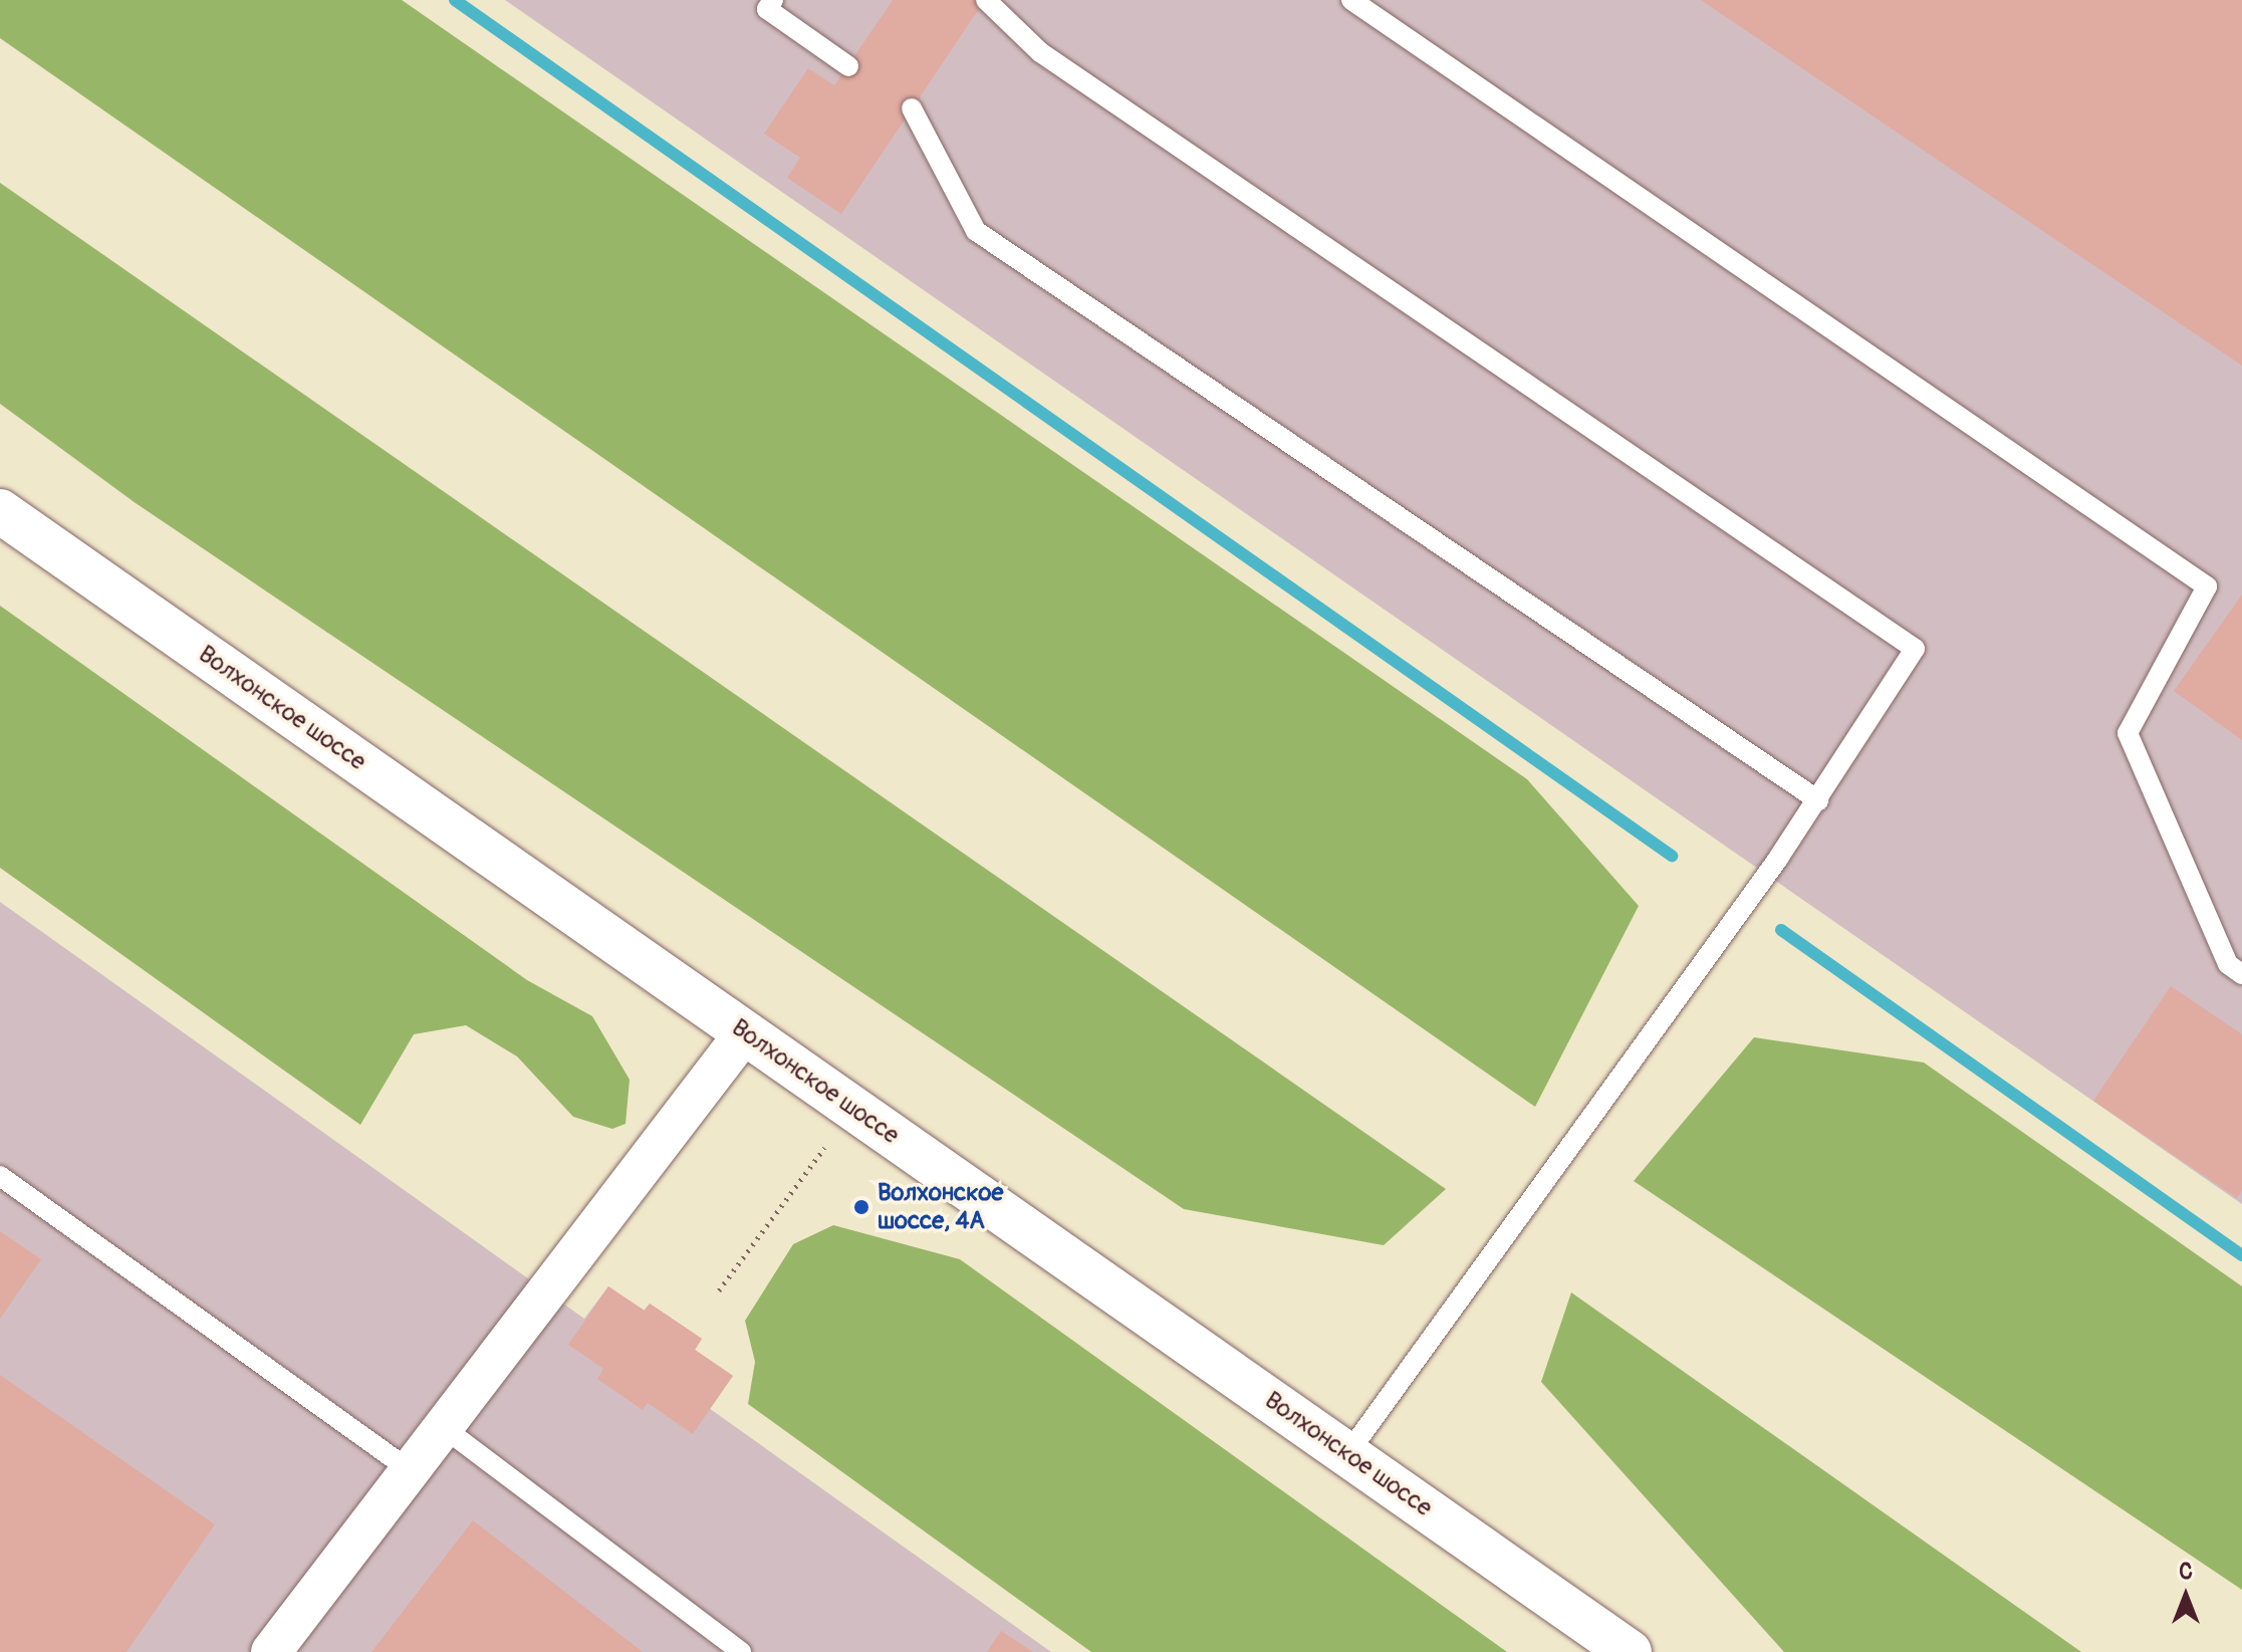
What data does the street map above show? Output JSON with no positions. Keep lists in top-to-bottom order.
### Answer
{
  "streets": {
    "main road": ["Волхонское шоссе"]
  },
  "places": ["Волхонское шоссе, 4А"],
  "north": "top"
}
